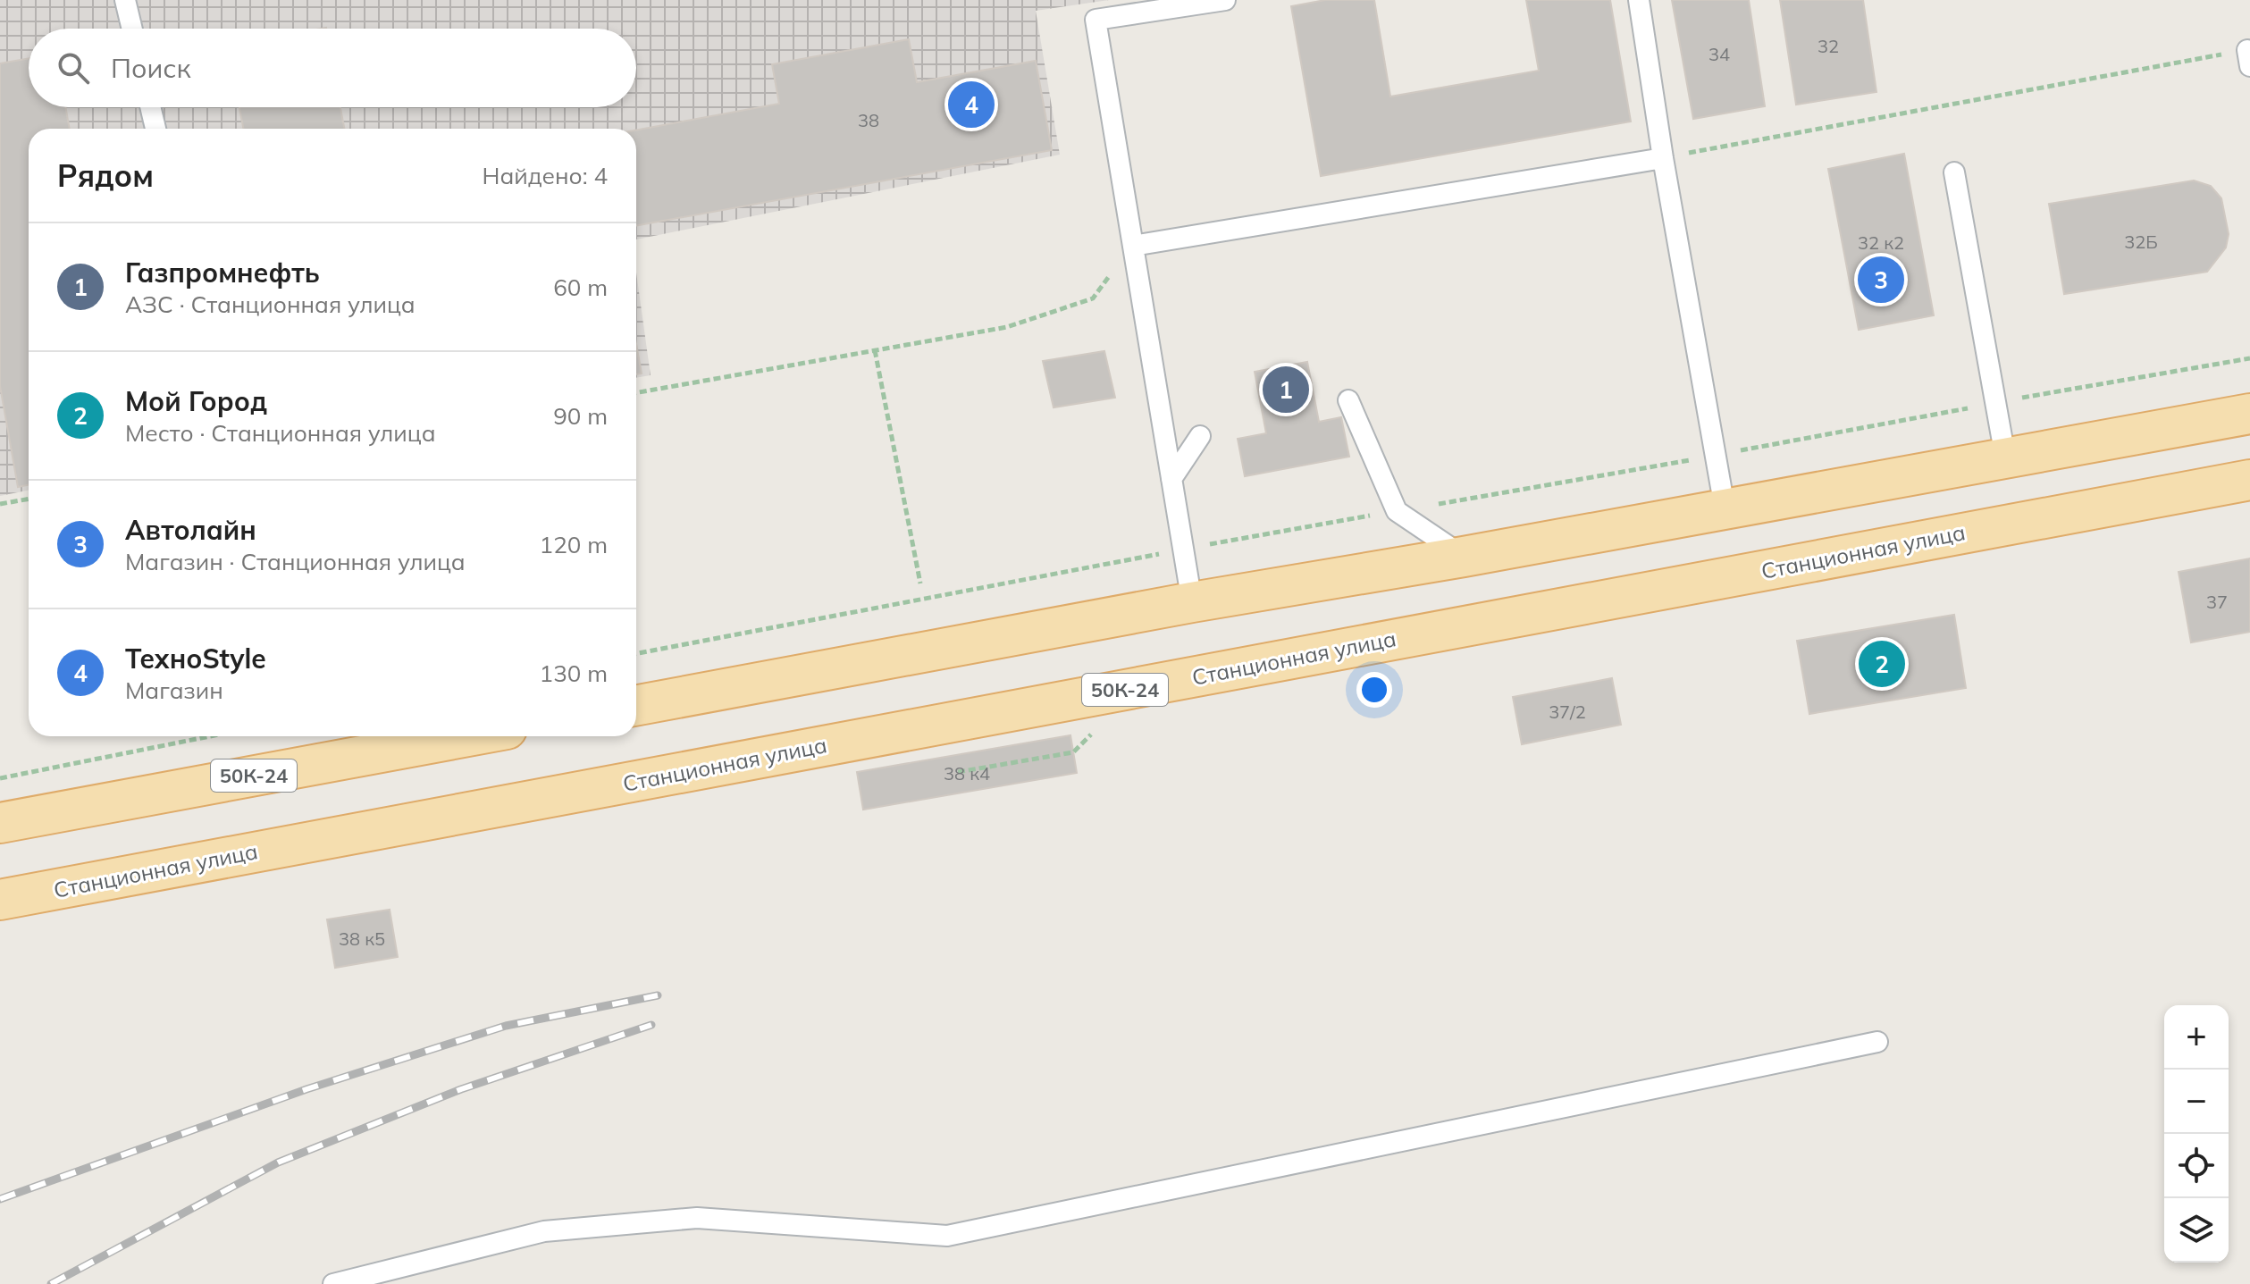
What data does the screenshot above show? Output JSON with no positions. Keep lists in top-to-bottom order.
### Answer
{
  "streets": {
    "main road": ["Станционная улица", "50К-24"]
  },
  "house_numbers": [
    "32",
    "34",
    "38",
    "32Б",
    "32 к2",
    "37",
    "37/2",
    "38 к4",
    "38 к5"
  ],
  "page": {
    "search": "Поиск",
    "pins": [
      "4",
      "3",
      "1",
      "2"
    ],
    "heading": ["Рядом", "Найдено: 4"],
    "list": [
      {
        "mark": "1",
        "name": "Газпромнефть",
        "note": "АЗС · Станционная улица",
        "value": "60 m"
      },
      {
        "mark": "2",
        "name": "Мой Город",
        "note": "Место · Станционная улица",
        "value": "90 m"
      },
      {
        "mark": "3",
        "name": "Автолайн",
        "note": "Магазин · Станционная улица",
        "value": "120 m"
      },
      {
        "mark": "4",
        "name": "ТехноStyle",
        "note": "Магазин",
        "value": "130 m"
      }
    ],
    "map_buttons": ["+", "−"]
  }
}
